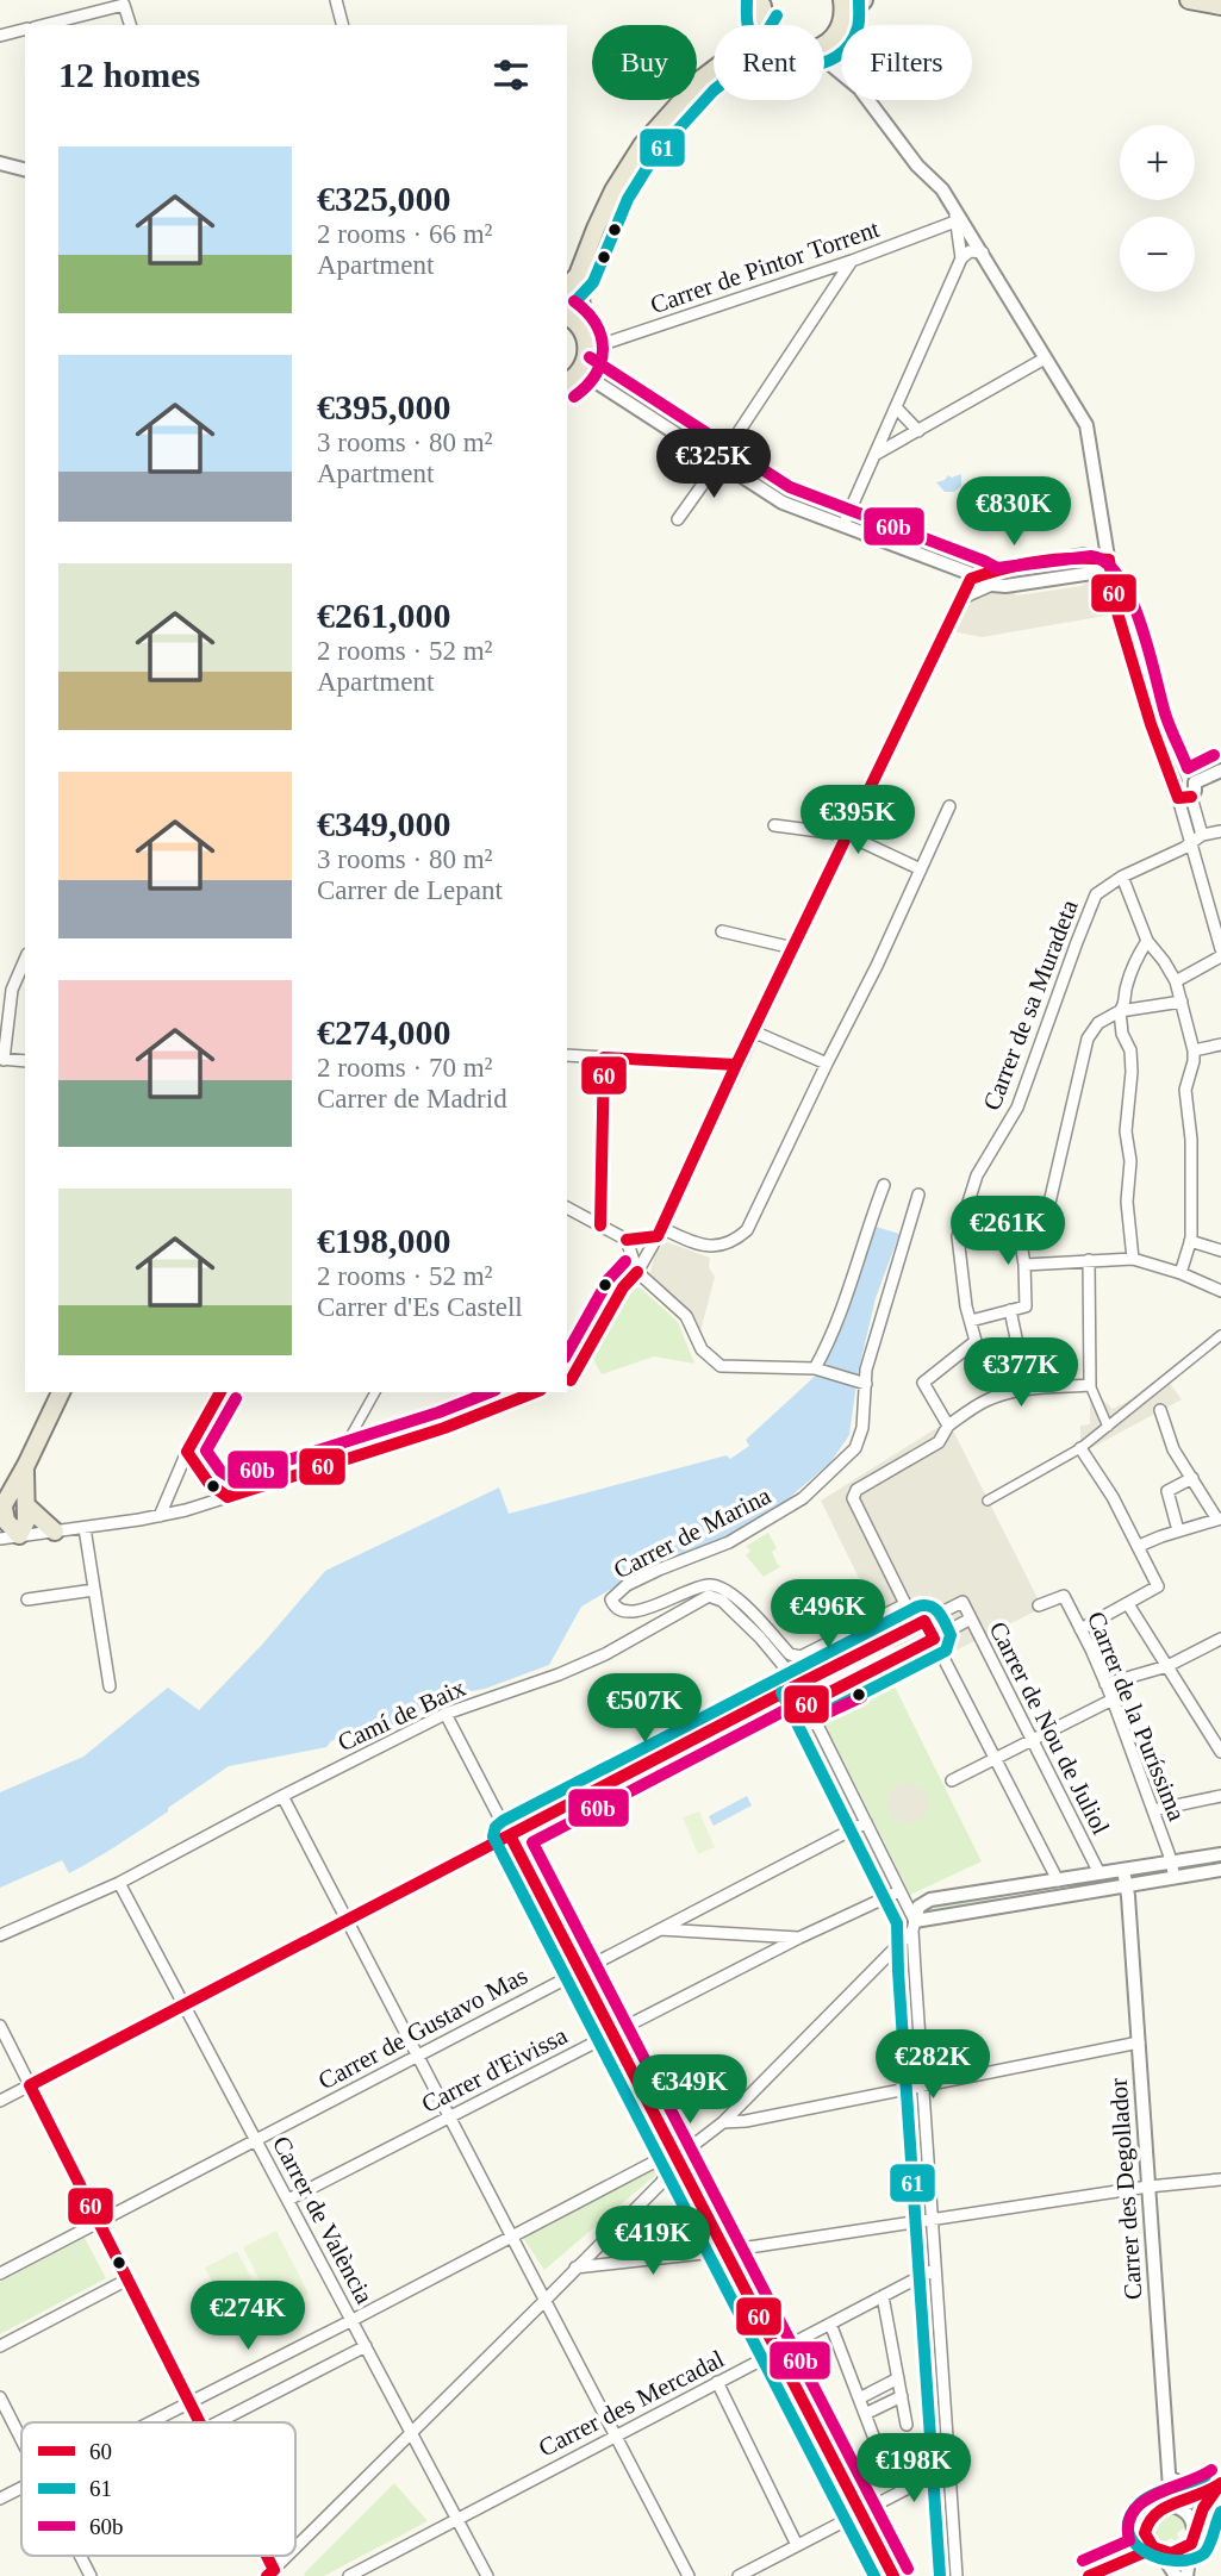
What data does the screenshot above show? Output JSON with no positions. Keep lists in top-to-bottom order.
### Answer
{
  "streets": {
    "street": [
      "Carrer de Pintor Torrent",
      "Carrer de sa Muradeta",
      "Carrer de Marina",
      "Camí de Baix",
      "Carrer de la Puríssima",
      "Carrer de Nou de Juliol",
      "Carrer de Gustavo Mas",
      "Carrer d'Eivissa",
      "Carrer des Degollador",
      "Carrer de València",
      "Carrer des Mercadal"
    ]
  },
  "crossings": [
    ["Camí de Baix", "Carrer de València"],
    ["Carrer de Gustavo Mas", "Carrer de València"],
    ["Carrer d'Eivissa", "Carrer de València"],
    ["Carrer de València", "Carrer des Mercadal"]
  ],
  "lines": ["transit line 61", "transit line 60b", "transit line 60"],
  "legend": ["60", "61", "60b"],
  "page": {
    "chip": ["Buy", "Rent", "Filters"],
    "heading": "12 homes",
    "map_buttons": ["+", "−"],
    "list": [
      {
        "name": "€325,000",
        "note": "2 rooms · 66 m² · Apartment"
      },
      {
        "name": "€395,000",
        "note": "3 rooms · 80 m² · Apartment"
      },
      {
        "name": "€261,000",
        "note": "2 rooms · 52 m² · Apartment"
      },
      {
        "name": "€349,000",
        "note": "3 rooms · 80 m² · Carrer de Lepant"
      },
      {
        "name": "€274,000",
        "note": "2 rooms · 70 m² · Carrer de Madrid"
      },
      {
        "name": "€198,000",
        "note": "2 rooms · 52 m² · Carrer d'Es Castell"
      }
    ],
    "price": [
      "€325K",
      "€830K",
      "€395K",
      "€261K",
      "€377K",
      "€496K",
      "€507K",
      "€282K",
      "€349K",
      "€419K",
      "€274K",
      "€198K"
    ]
  }
}
